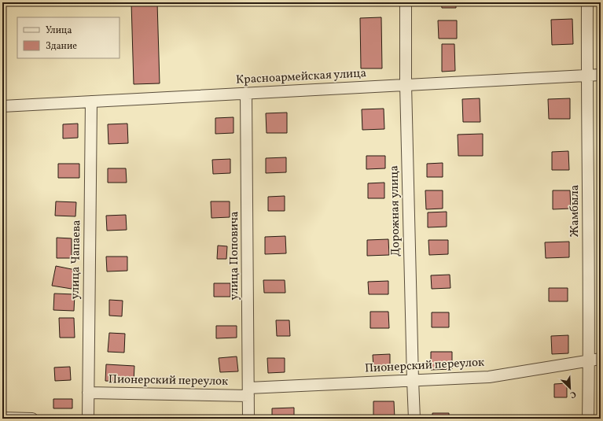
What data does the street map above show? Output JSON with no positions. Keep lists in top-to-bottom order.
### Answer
{
  "streets": {
    "street": [
      "Красноармейская улица",
      "Дорожная улица",
      "Жамбыла",
      "улица Поповича",
      "улица Чапаева",
      "Пионерский переулок"
    ]
  },
  "crossings": [
    ["Красноармейская улица", "Дорожная улица"],
    ["Красноармейская улица", "Жамбыла"],
    ["Красноармейская улица", "улица Поповича"],
    ["Красноармейская улица", "улица Чапаева"],
    ["Дорожная улица", "Пионерский переулок"],
    ["Жамбыла", "Пионерский переулок"],
    ["улица Поповича", "Пионерский переулок"],
    ["улица Чапаева", "Пионерский переулок"]
  ],
  "legend": ["Улица", "Здание"],
  "north": "bottom right"
}
